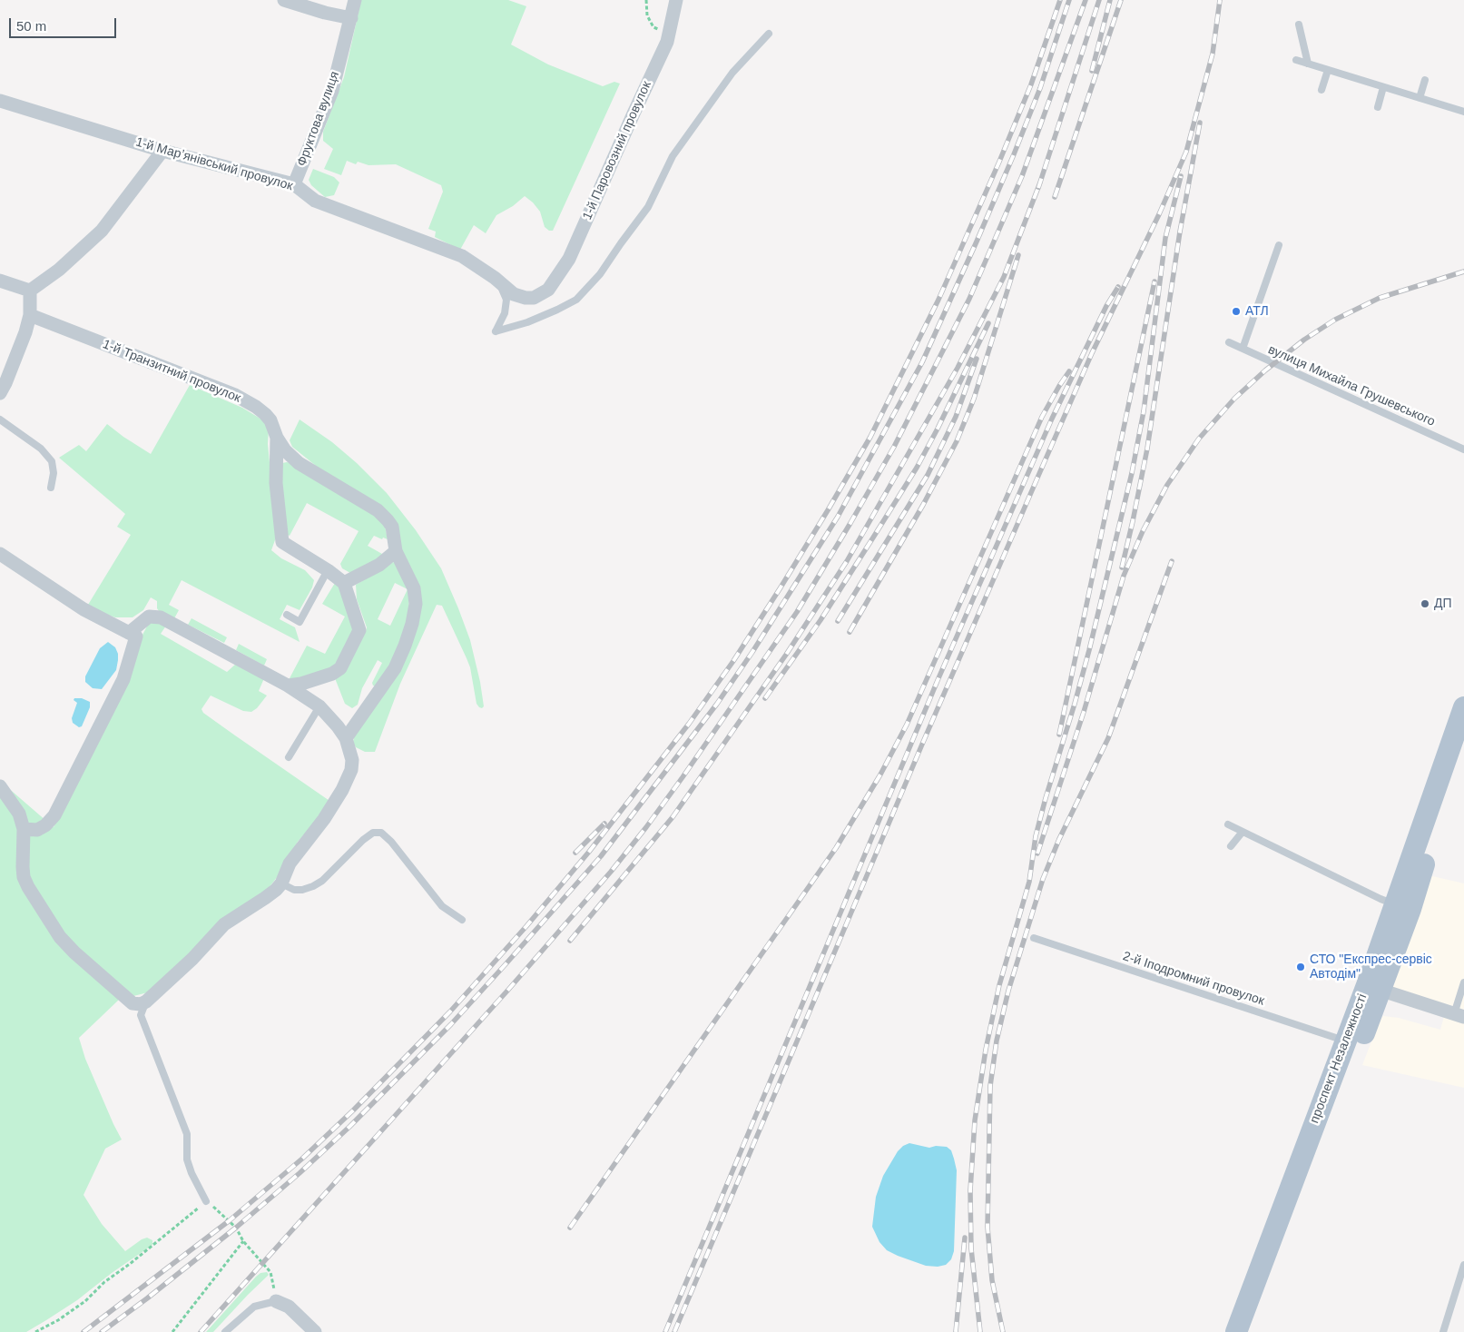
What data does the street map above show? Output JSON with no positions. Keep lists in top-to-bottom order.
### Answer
{
  "streets": {
    "main road": ["проспект Незалежності"],
    "street": [
      "Фруктова вулиця",
      "1-й Паровозний провулок",
      "1-й Марʼянівський провулок",
      "1-й Транзитний провулок"
    ],
    "lane": ["вулиця Михайла Грушевського", "2-й Іподромний провулок"]
  },
  "crossings": [
    ["Фруктова вулиця", "1-й Марʼянівський провулок"],
    ["1-й Паровозний провулок", "1-й Марʼянівський провулок"],
    ["2-й Іподромний провулок", "проспект Незалежності"]
  ],
  "places": ["АТЛ", "ДП", "СТО \"Експрес-сервіс Автодім\""],
  "scale_bar": "50 m"
}
